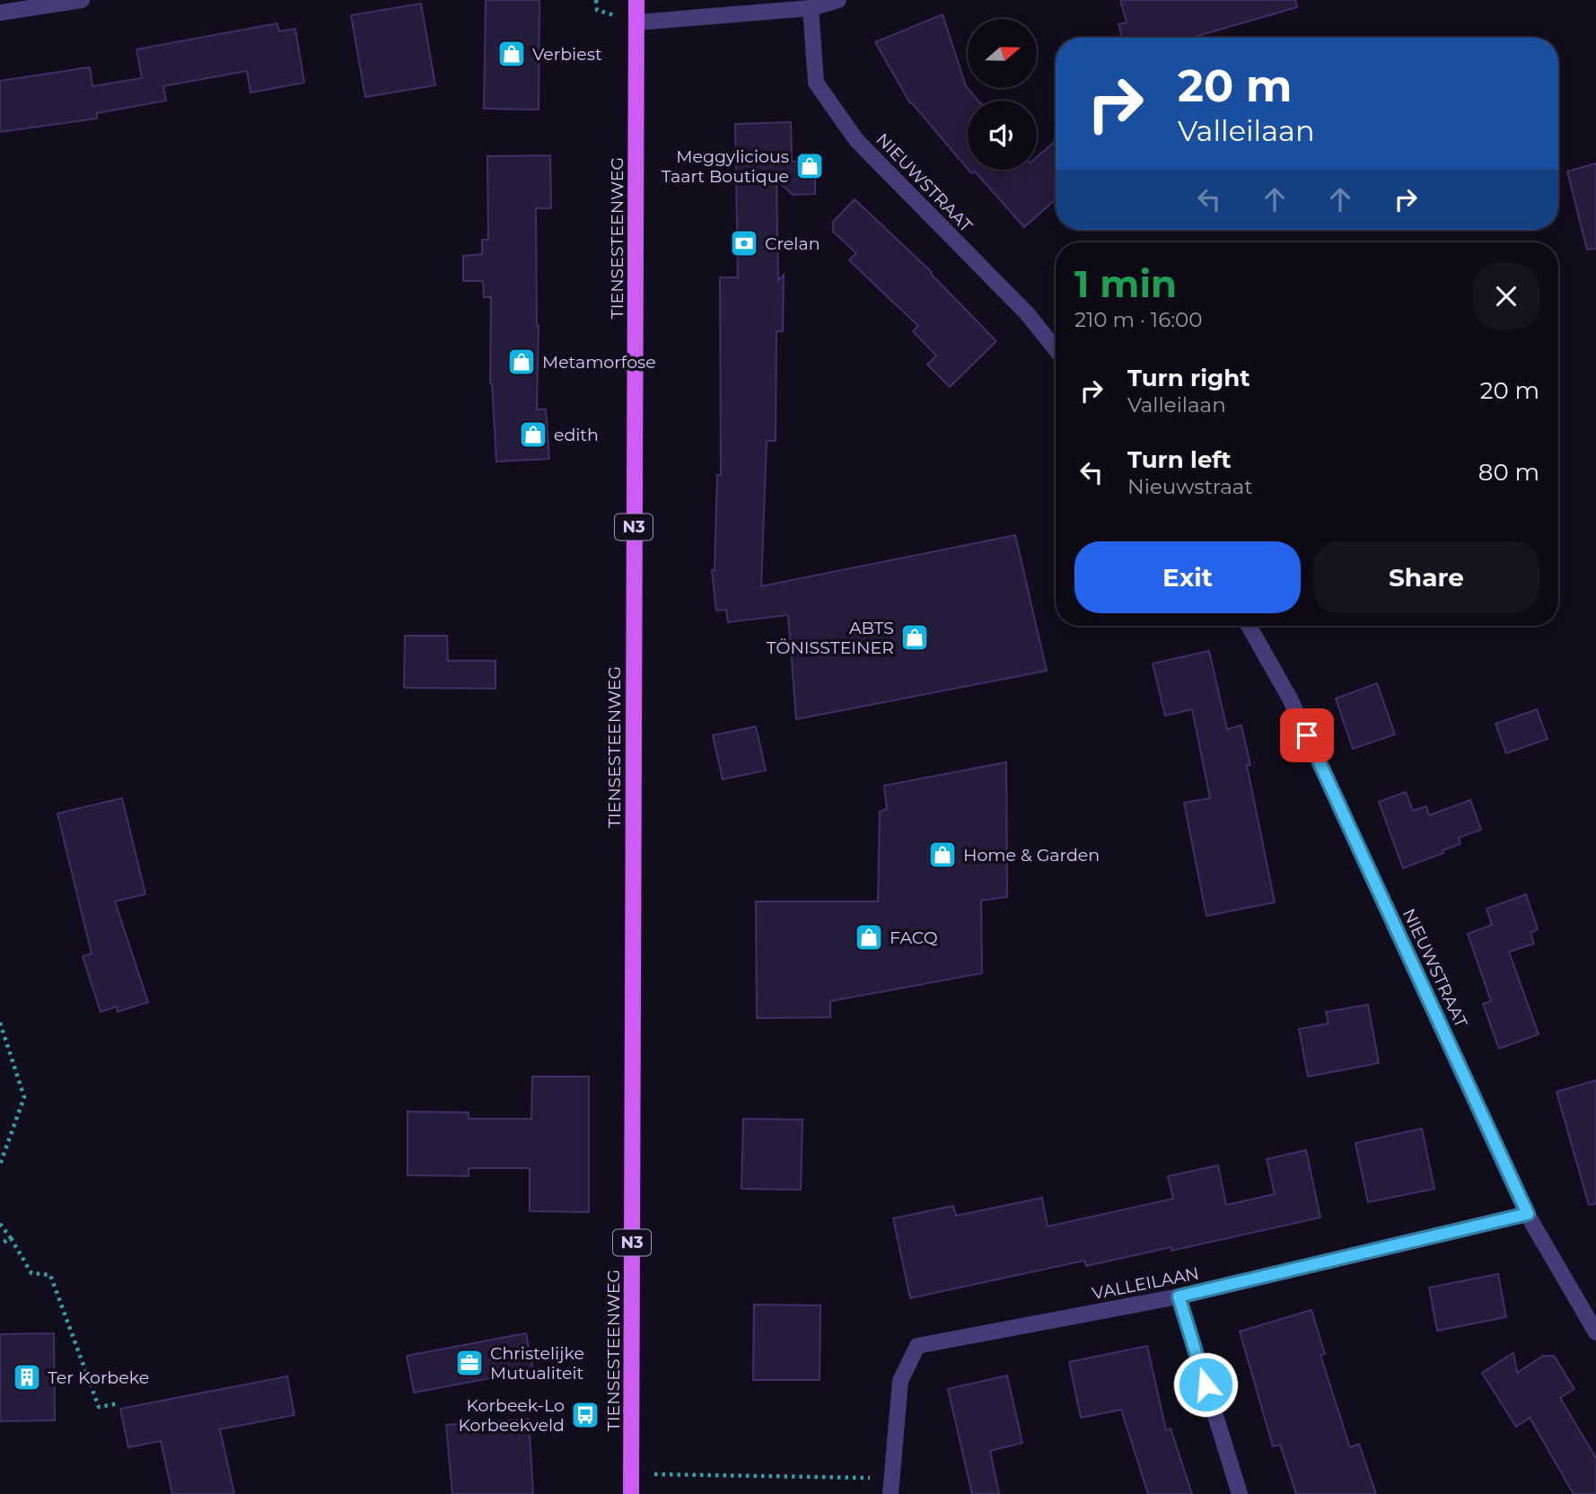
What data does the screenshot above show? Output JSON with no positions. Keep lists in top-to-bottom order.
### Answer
{
  "streets": {
    "main road": ["TIENSESTEENWEG", "N3"],
    "street": ["NIEUWSTRAAT", "VALLEILAAN"]
  },
  "crossings": [
    ["NIEUWSTRAAT", "VALLEILAAN"]
  ],
  "places": {
    "shop": [
      "Verbiest",
      "Meggylicious Taart Boutique",
      "Metamorfose",
      "edith",
      "ABTS TÖNISSTEINER",
      "Home & Garden",
      "FACQ"
    ],
    "bank": ["Crelan"],
    "office": ["Christelijke Mutualiteit"],
    "building": ["Ter Korbeke"],
    "bus stop": ["Korbeek-Lo Korbeekveld"]
  },
  "north": "right",
  "page": {
    "turn": ["20 m", "Valleilaan"],
    "heading": ["1 min", "210 m · 16:00"],
    "list": [
      {
        "name": "Turn right",
        "note": "Valleilaan",
        "value": "20 m"
      },
      {
        "name": "Turn left",
        "note": "Nieuwstraat",
        "value": "80 m"
      }
    ],
    "buttons": ["Exit", "Share"]
  }
}
